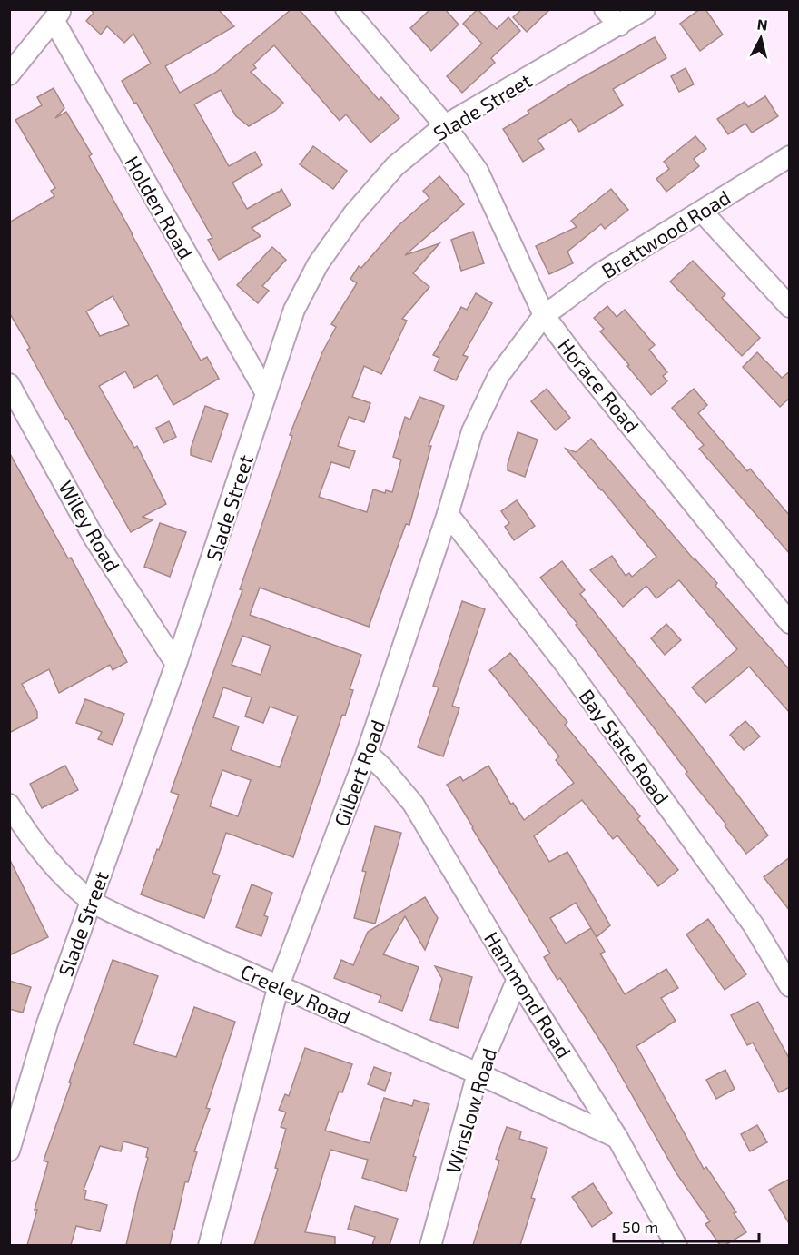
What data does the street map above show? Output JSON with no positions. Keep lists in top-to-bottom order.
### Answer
{
  "streets": {
    "street": [
      "Slade Street",
      "Holden Road",
      "Brettwood Road",
      "Horace Road",
      "Wiley Road",
      "Bay State Road",
      "Gilbert Road",
      "Creeley Road",
      "Hammond Road",
      "Winslow Road"
    ]
  },
  "crossings": [
    ["Slade Street", "Holden Road"],
    ["Slade Street", "Horace Road"],
    ["Slade Street", "Wiley Road"],
    ["Slade Street", "Creeley Road"],
    ["Brettwood Road", "Horace Road"],
    ["Brettwood Road", "Gilbert Road"],
    ["Horace Road", "Gilbert Road"],
    ["Bay State Road", "Gilbert Road"],
    ["Gilbert Road", "Creeley Road"],
    ["Gilbert Road", "Hammond Road"],
    ["Creeley Road", "Hammond Road"],
    ["Creeley Road", "Winslow Road"],
    ["Hammond Road", "Winslow Road"]
  ],
  "scale_bar": "50 m",
  "north": "top"
}
